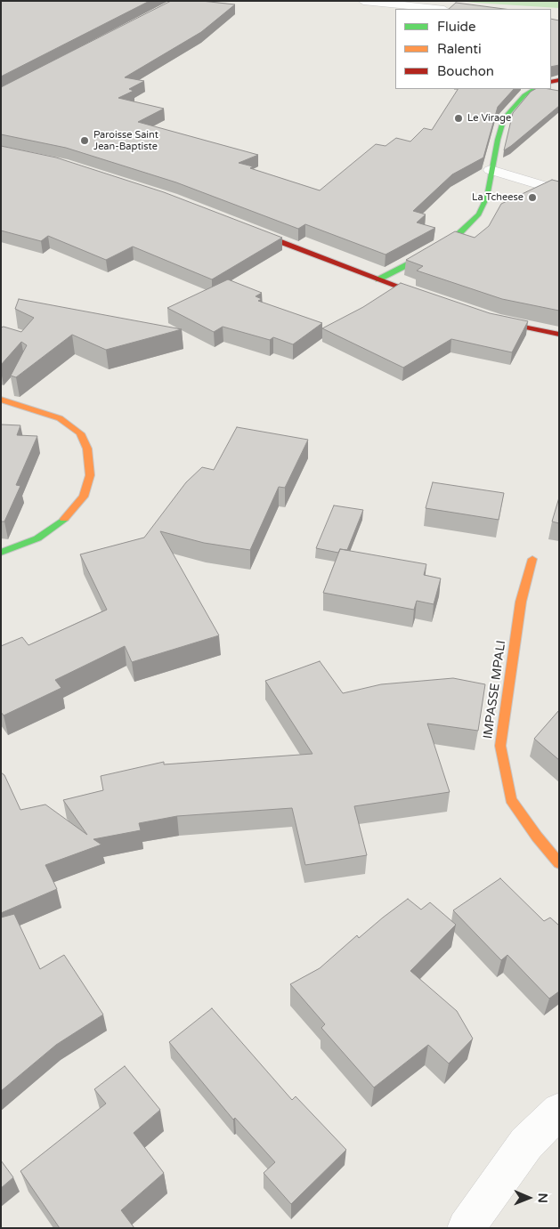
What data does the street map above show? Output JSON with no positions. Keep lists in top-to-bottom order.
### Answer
{
  "streets": {
    "street": ["IMPASSE MPALI"]
  },
  "places": ["Le Virage", "Paroisse Saint Jean-Baptiste", "La Tcheese"],
  "legend": ["Fluide", "Ralenti", "Bouchon"],
  "north": "right"
}
